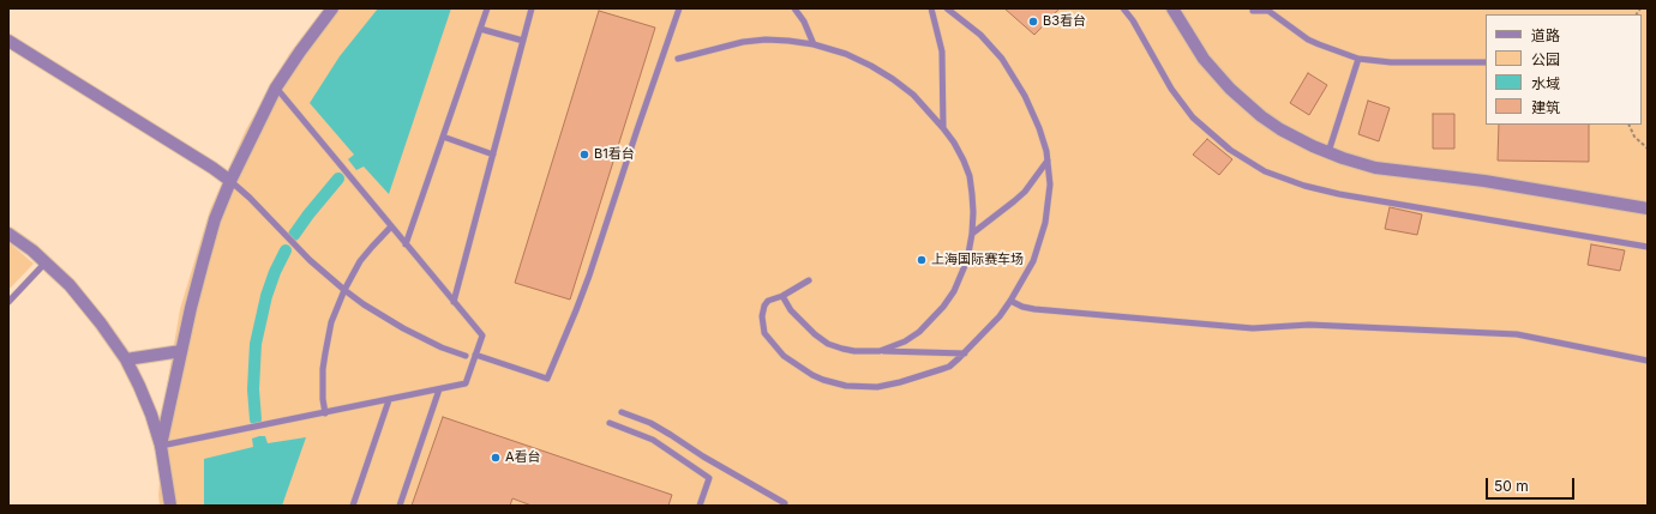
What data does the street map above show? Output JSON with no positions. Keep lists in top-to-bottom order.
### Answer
{
  "places": [
    "B3看台",
    "B1看台",
    "上海国际赛车场",
    "A看台"
  ],
  "legend": [
    "道路",
    "公园",
    "水域",
    "建筑"
  ],
  "scale_bar": "50 m"
}
